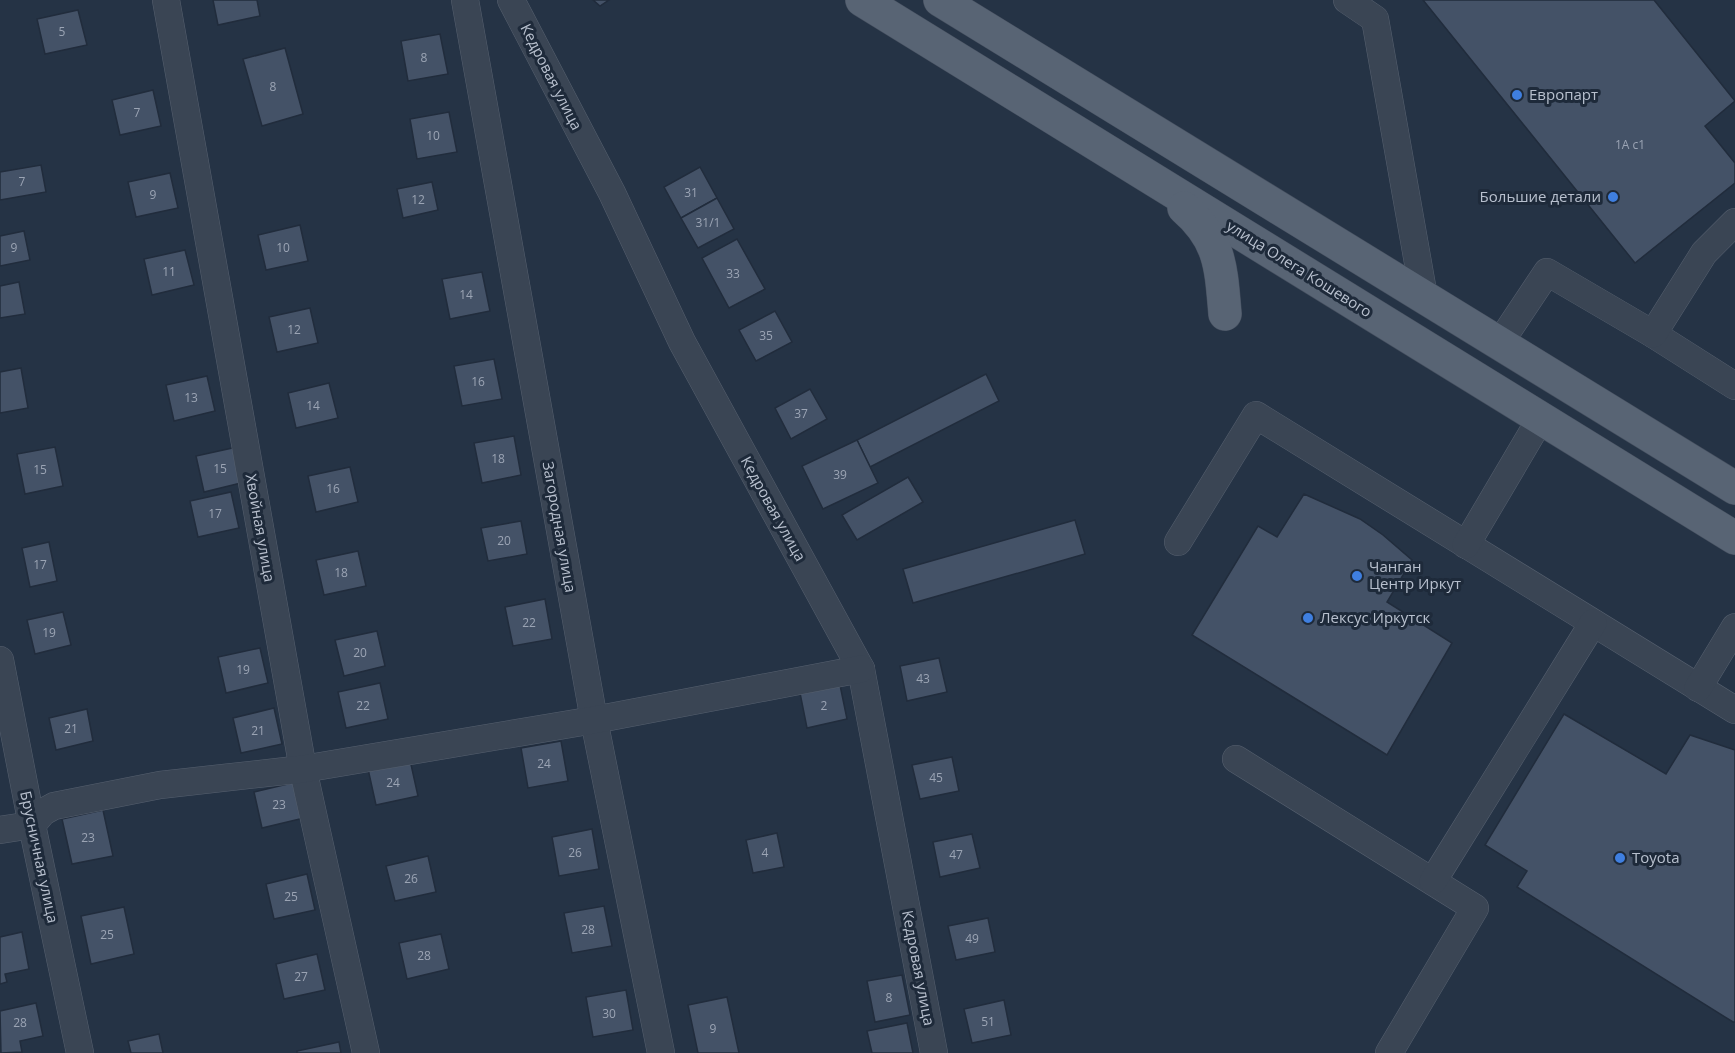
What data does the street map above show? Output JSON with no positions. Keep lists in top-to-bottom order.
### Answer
{
  "streets": {
    "main road": ["улица Олега Кошевого"],
    "street": [
      "Кедровая улица",
      "Загородная улица",
      "Хвойная улица",
      "Брусничная улица"
    ]
  },
  "places": [
    "Европарт",
    "Большие детали",
    "Чанган Центр Иркут",
    "Лексус Иркутск",
    "Toyota"
  ],
  "house_numbers": [
    "5",
    "8",
    "8",
    "7",
    "10",
    "1А с1",
    "7",
    "31",
    "9",
    "12",
    "31/1",
    "9",
    "10",
    "11",
    "33",
    "14",
    "12",
    "35",
    "16",
    "13",
    "14",
    "37",
    "18",
    "15",
    "15",
    "39",
    "16",
    "17",
    "20",
    "17",
    "18",
    "22",
    "19",
    "20",
    "19",
    "43",
    "22",
    "2",
    "21",
    "21",
    "24",
    "45",
    "24",
    "23",
    "23",
    "26",
    "4",
    "47",
    "26",
    "25",
    "28",
    "25",
    "49",
    "28",
    "27",
    "8",
    "30",
    "51",
    "28",
    "9"
  ]
}
